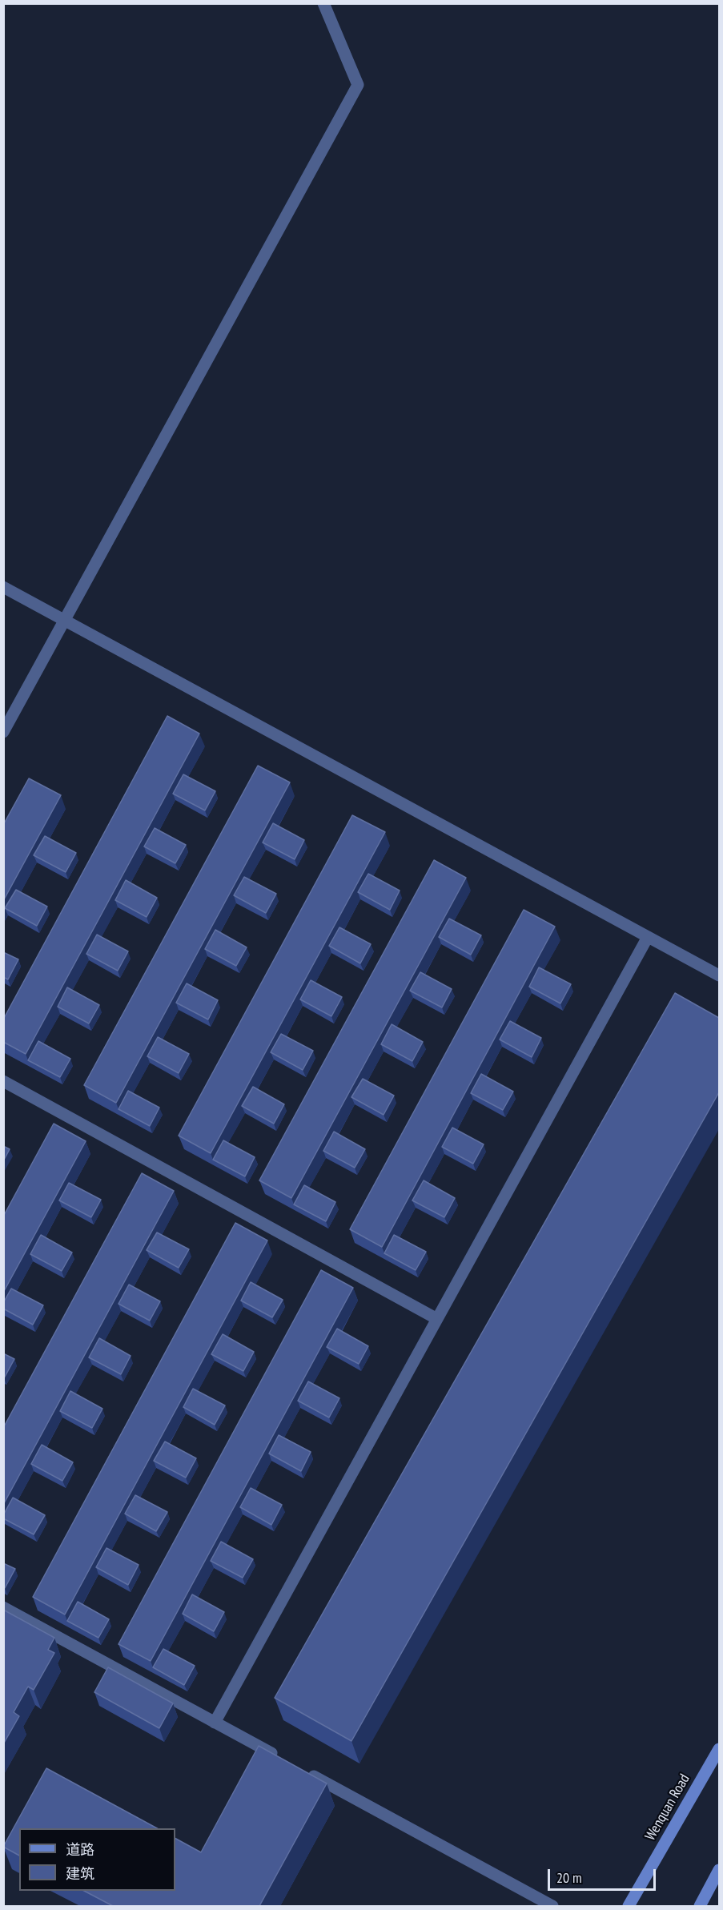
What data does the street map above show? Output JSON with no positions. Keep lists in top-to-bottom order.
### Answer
{
  "streets": {
    "main road": ["Wenquan Road"]
  },
  "legend": ["道路", "建筑"],
  "scale_bar": "20 m"
}
